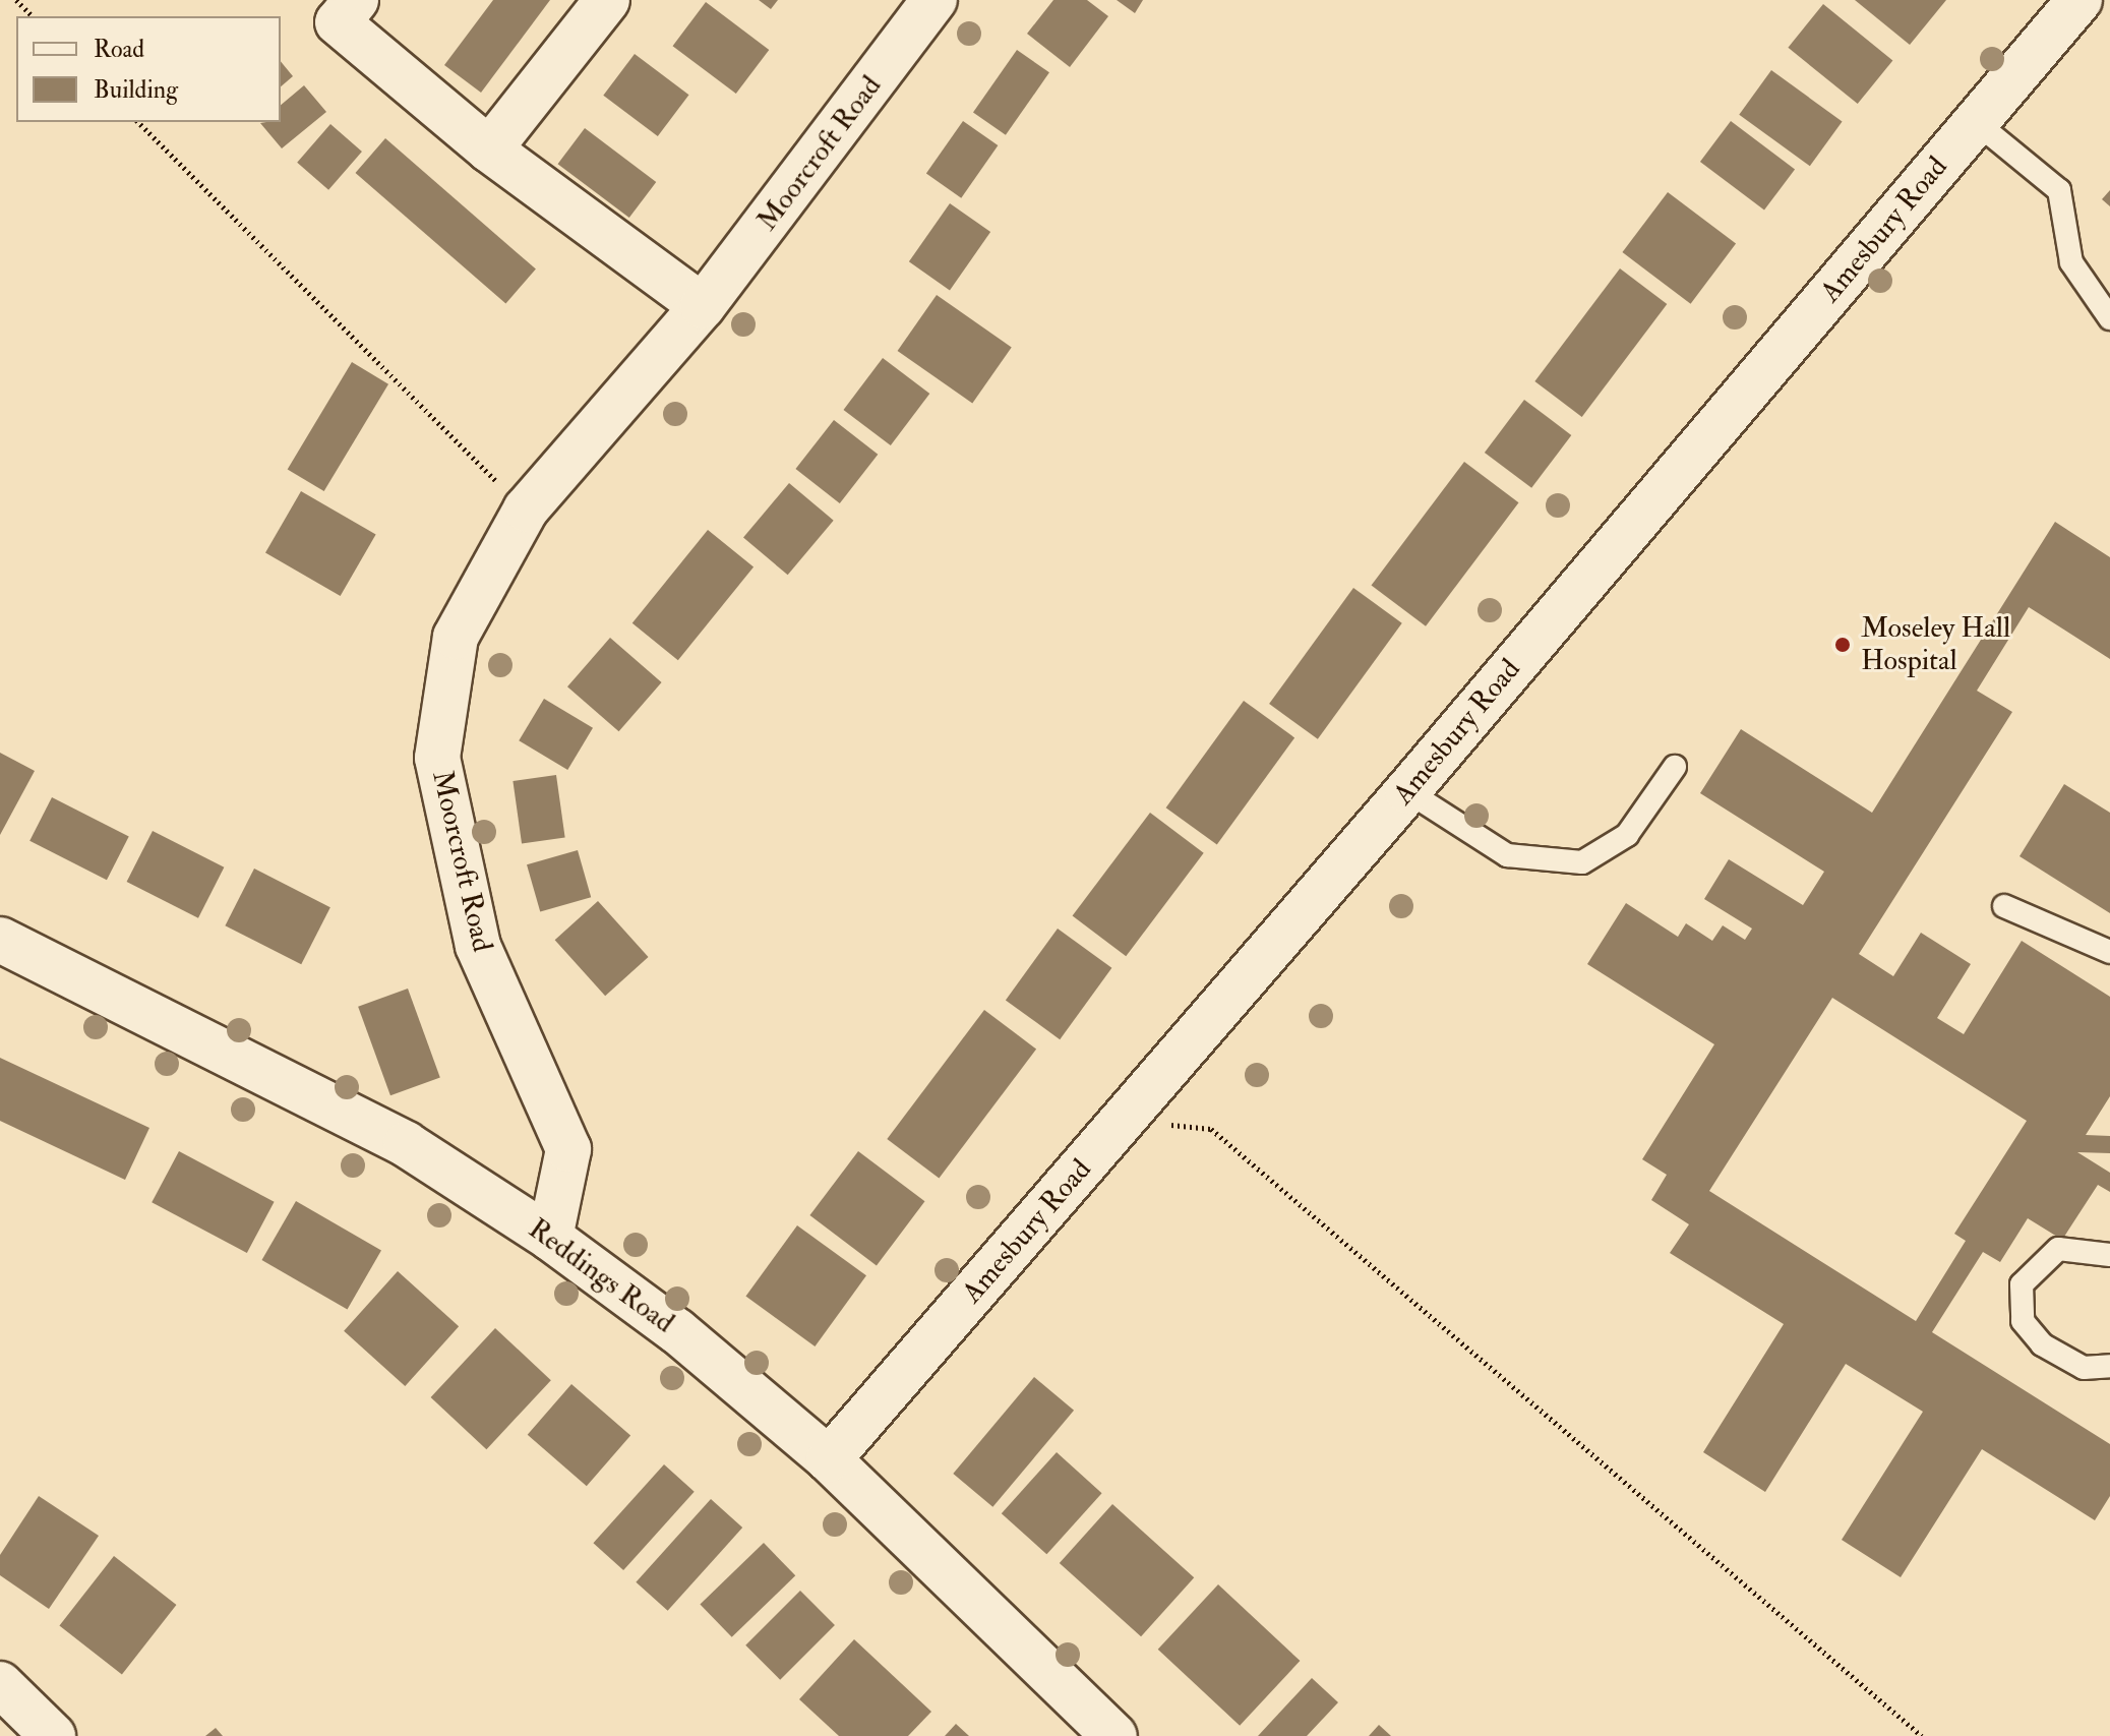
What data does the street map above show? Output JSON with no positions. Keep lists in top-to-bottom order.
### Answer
{
  "streets": {
    "street": ["Moorcroft Road", "Amesbury Road", "Reddings Road"]
  },
  "crossings": [
    ["Moorcroft Road", "Reddings Road"],
    ["Amesbury Road", "Reddings Road"]
  ],
  "places": ["Moseley Hall Hospital"],
  "legend": ["Road", "Building"]
}
